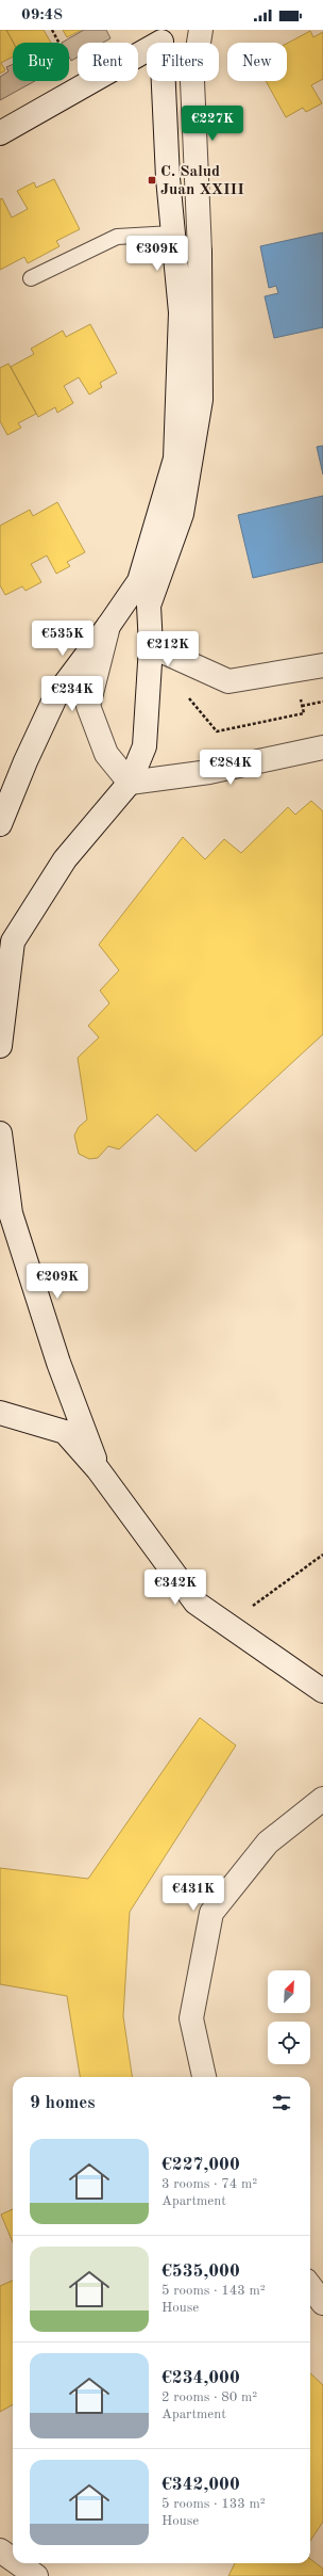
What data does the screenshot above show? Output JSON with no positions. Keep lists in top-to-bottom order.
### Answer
{
  "places": {
    "transit": ["C. Salud Juan XXIII"]
  },
  "north": "top right",
  "page": {
    "status": "09:48",
    "chip": [
      "Buy",
      "Rent",
      "Filters",
      "New"
    ],
    "price": [
      "€227K",
      "€309K",
      "€535K",
      "€212K",
      "€234K",
      "€284K",
      "€209K",
      "€342K",
      "€431K"
    ],
    "heading": "9 homes",
    "list": [
      {
        "name": "€227,000",
        "note": "3 rooms · 74 m² · Apartment"
      },
      {
        "name": "€535,000",
        "note": "5 rooms · 143 m² · House"
      },
      {
        "name": "€234,000",
        "note": "2 rooms · 80 m² · Apartment"
      },
      {
        "name": "€342,000",
        "note": "5 rooms · 133 m² · House"
      }
    ]
  }
}
